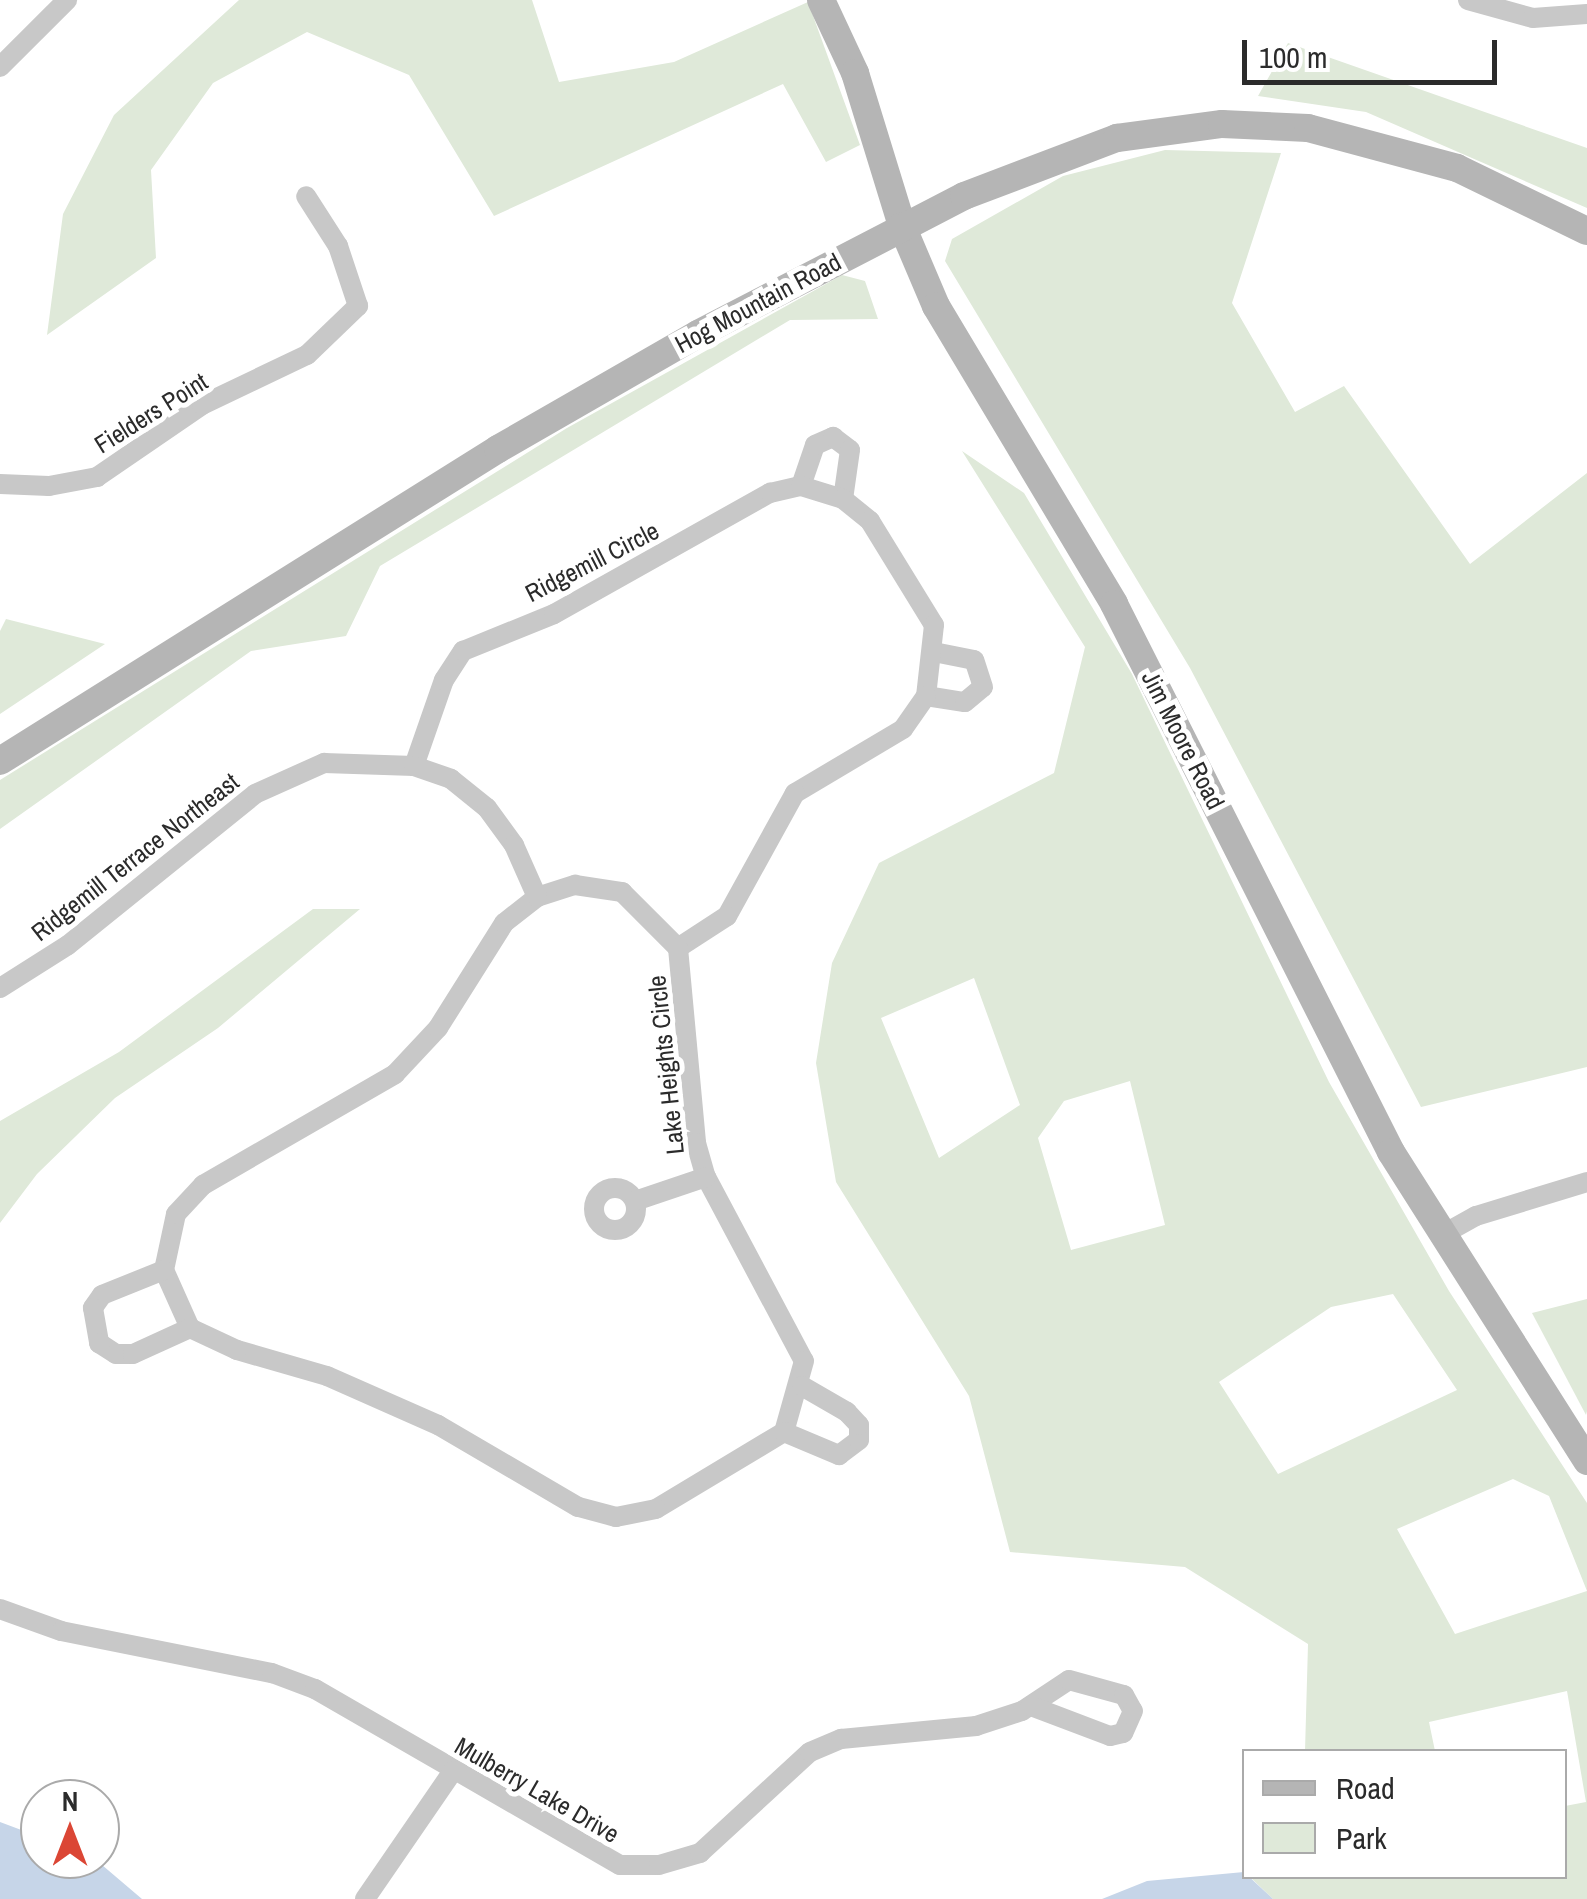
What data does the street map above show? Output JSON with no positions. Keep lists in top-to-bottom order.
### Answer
{
  "streets": {
    "street": [
      "Hog Mountain Road",
      "Fielders Point",
      "Ridgemill Circle",
      "Jim Moore Road",
      "Ridgemill Terrace Northeast",
      "Lake Heights Circle",
      "Mulberry Lake Drive"
    ]
  },
  "crossings": [
    ["Hog Mountain Road", "Jim Moore Road"],
    ["Ridgemill Circle", "Ridgemill Terrace Northeast"],
    ["Ridgemill Terrace Northeast", "Lake Heights Circle"]
  ],
  "legend": ["Road", "Park"],
  "scale_bar": "100 m",
  "north": "top"
}
